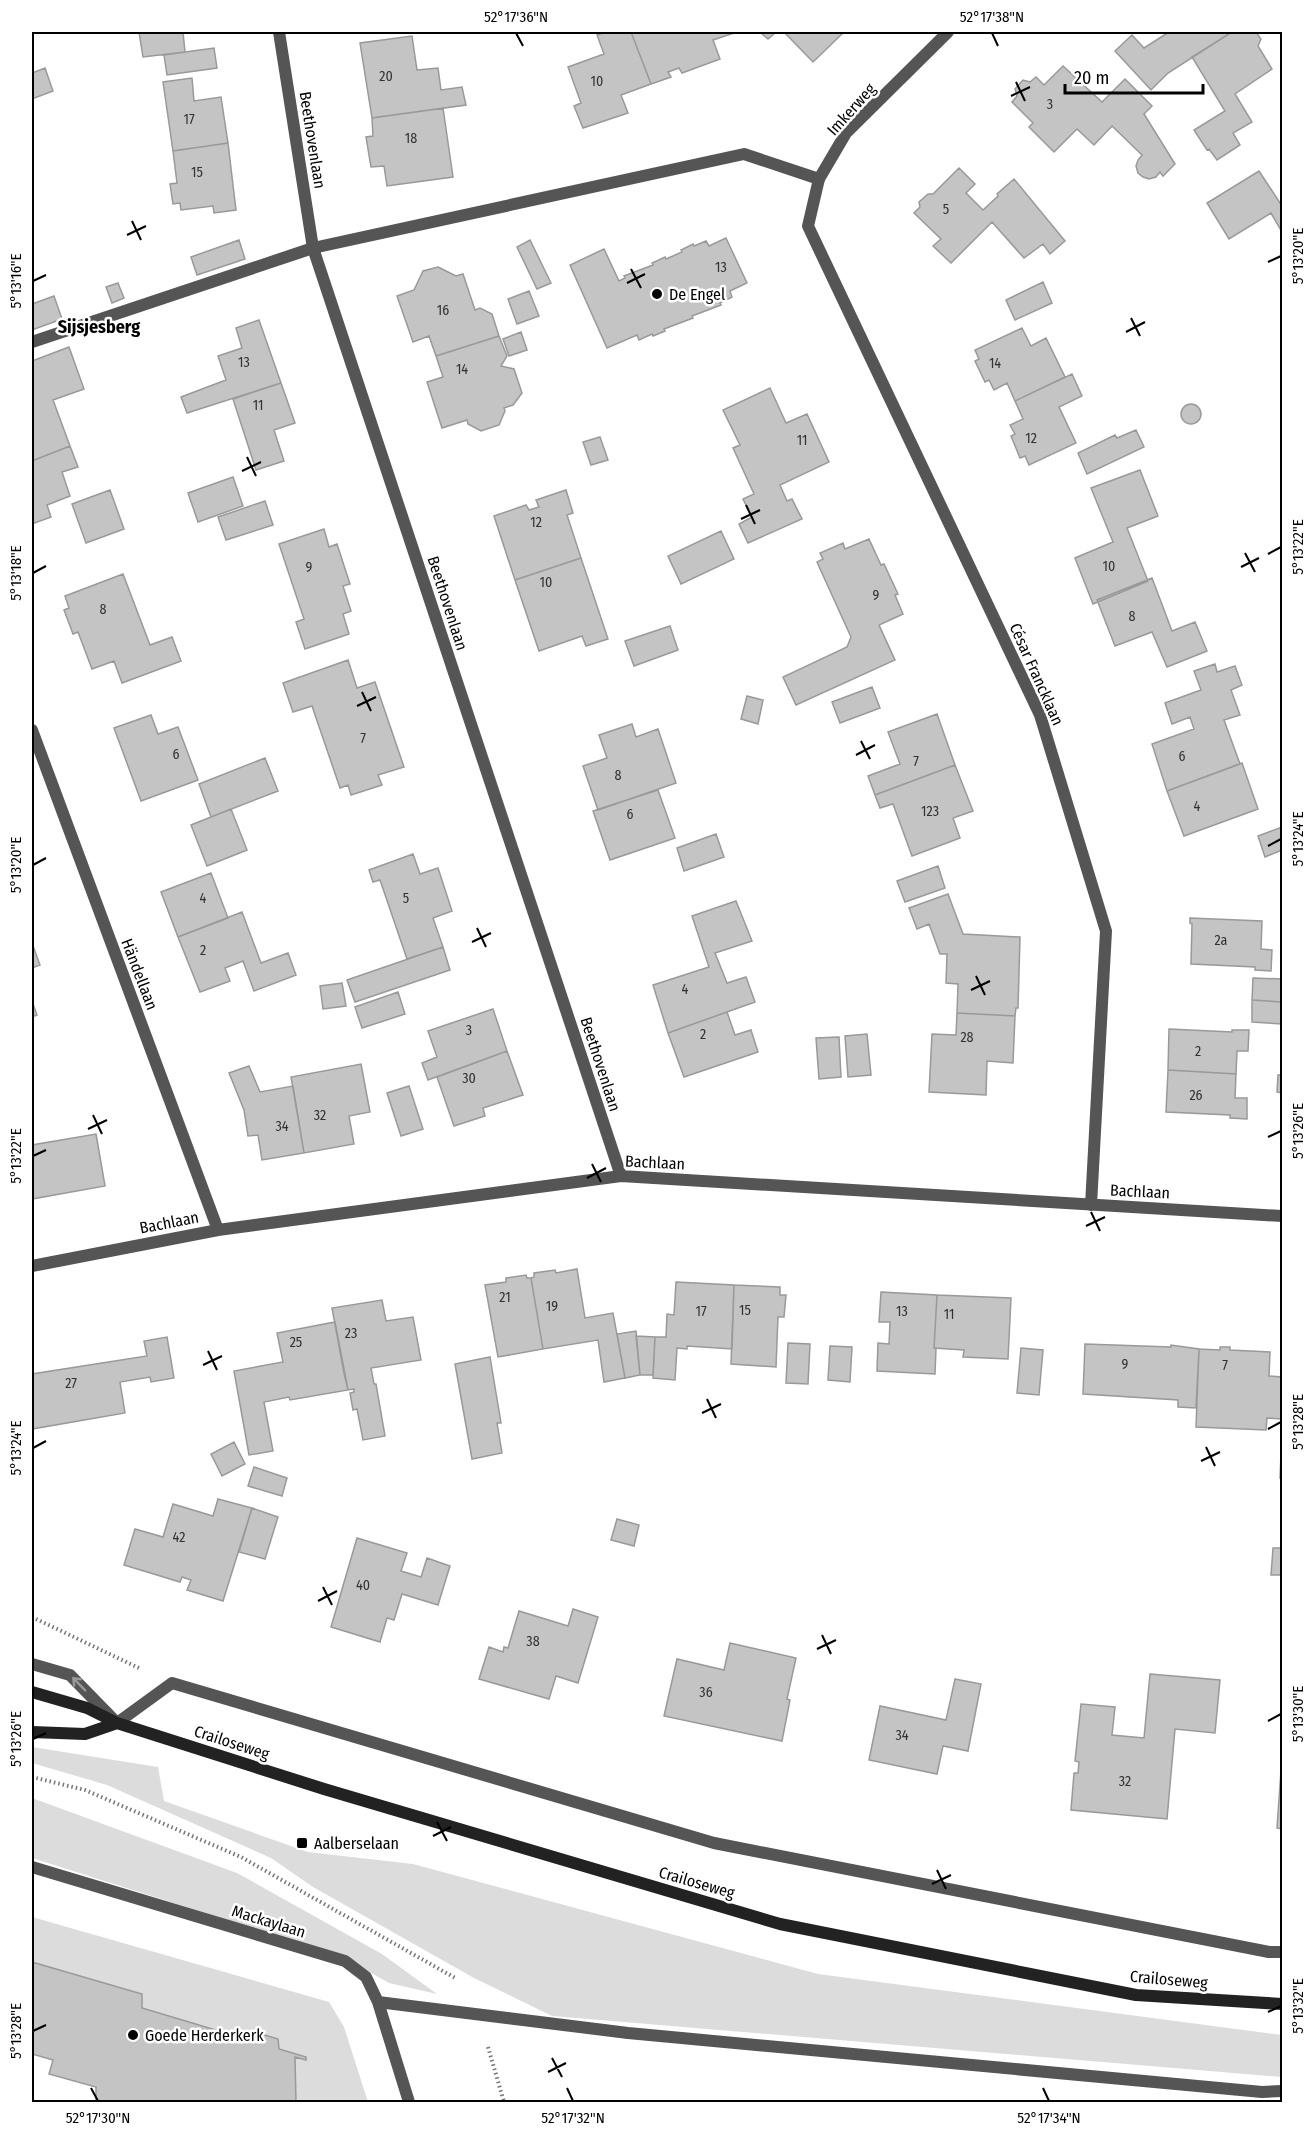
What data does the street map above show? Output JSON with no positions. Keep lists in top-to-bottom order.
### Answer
{
  "streets": {
    "main road": ["Crailoseweg"],
    "street": [
      "Imkerweg",
      "Beethovenlaan",
      "César Francklaan",
      "Händellaan",
      "Bachlaan",
      "Mackaylaan"
    ]
  },
  "crossings": [
    ["Imkerweg", "César Francklaan"],
    ["Beethovenlaan", "Bachlaan"],
    ["César Francklaan", "Bachlaan"],
    ["Händellaan", "Bachlaan"]
  ],
  "districts": ["Sijsjesberg"],
  "places": {
    "other": ["De Engel", "Goede Herderkerk"],
    "transit": ["Aalberselaan"]
  },
  "house_numbers": [
    "20",
    "10",
    "3",
    "17",
    "18",
    "15",
    "5",
    "13",
    "16",
    "13",
    "14",
    "14",
    "11",
    "12",
    "11",
    "12",
    "10",
    "9",
    "10",
    "9",
    "8",
    "8",
    "7",
    "6",
    "6",
    "7",
    "8",
    "4",
    "123",
    "6",
    "4",
    "5",
    "2a",
    "2",
    "4",
    "3",
    "2",
    "28",
    "2",
    "30",
    "26",
    "32",
    "34",
    "21",
    "19",
    "15",
    "17",
    "13",
    "11",
    "23",
    "25",
    "9",
    "7",
    "27",
    "42",
    "40",
    "38",
    "36",
    "34",
    "32"
  ],
  "scale_bar": "20 m",
  "coordinates": [
    "52°17'36\"N",
    "52°17'38\"N",
    "5°13'20\"E",
    "5°13'16\"E",
    "5°13'22\"E",
    "5°13'18\"E",
    "5°13'24\"E",
    "5°13'26\"E",
    "5°13'28\"E",
    "5°13'30\"E",
    "5°13'32\"E",
    "52°17'30\"N",
    "52°17'32\"N",
    "52°17'34\"N"
  ]
}
